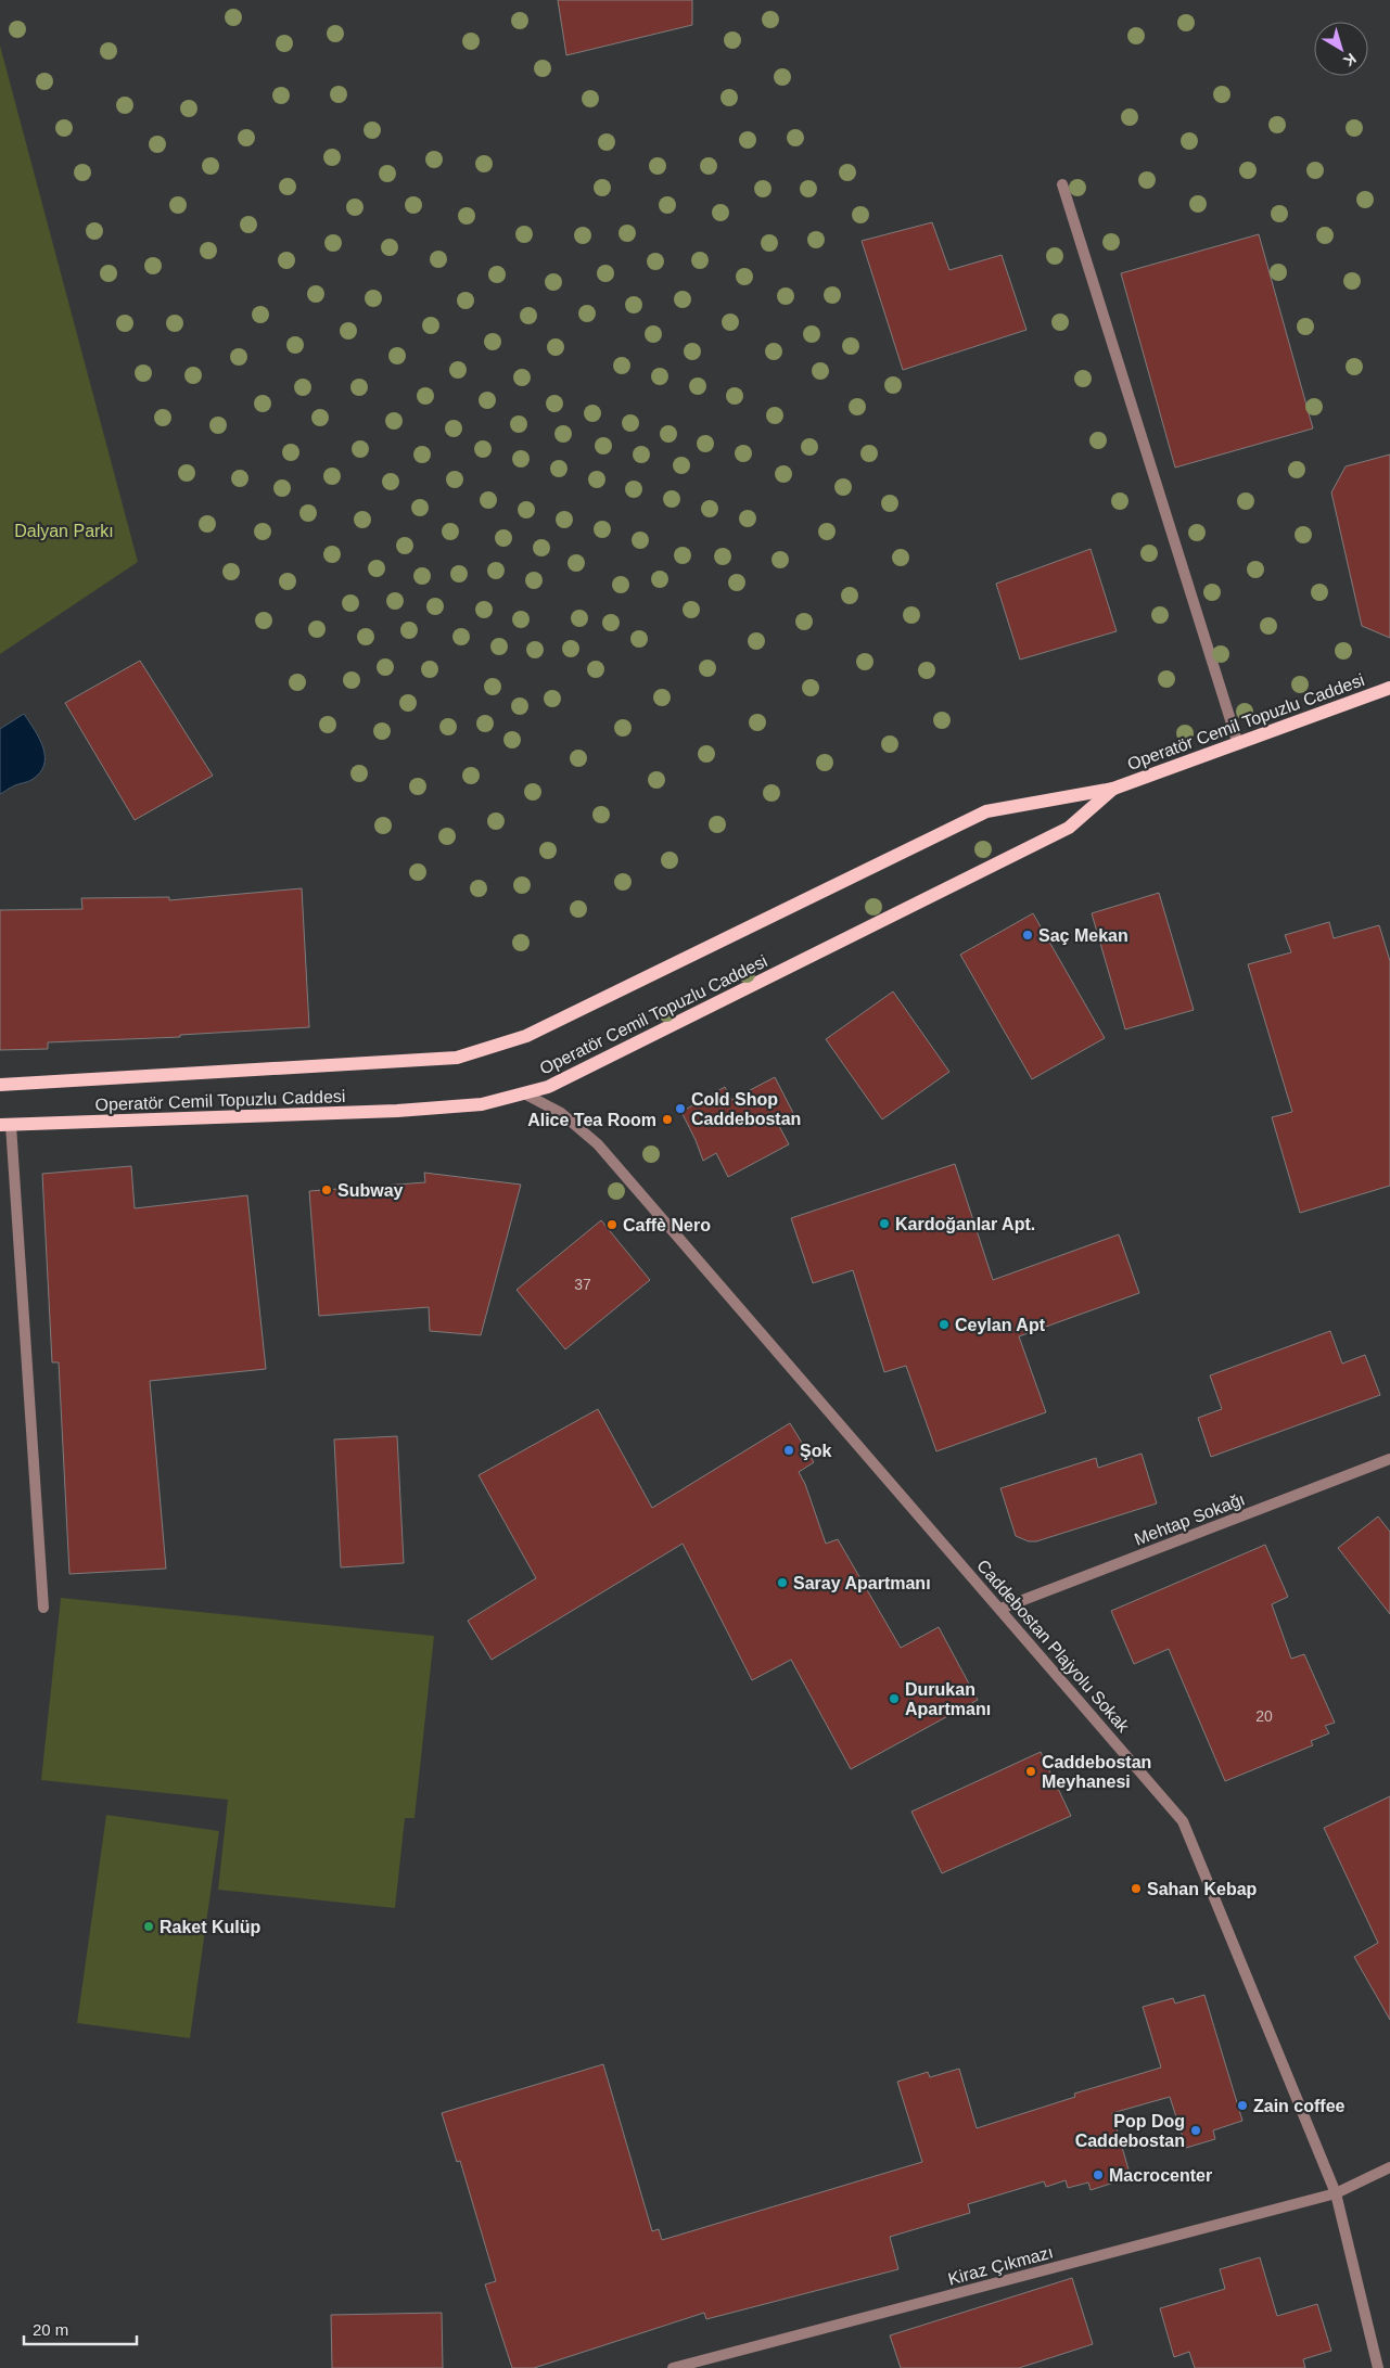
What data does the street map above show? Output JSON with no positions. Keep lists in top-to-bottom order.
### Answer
{
  "streets": {
    "main road": ["Operatör Cemil Topuzlu Caddesi"],
    "street": ["Mehtap Sokağı", "Caddebostan Plajyolu Sokak", "Kiraz Çıkmazı"]
  },
  "crossings": [
    ["Operatör Cemil Topuzlu Caddesi", "Caddebostan Plajyolu Sokak"],
    ["Mehtap Sokağı", "Caddebostan Plajyolu Sokak"],
    ["Caddebostan Plajyolu Sokak", "Kiraz Çıkmazı"]
  ],
  "parks": ["Dalyan Parkı"],
  "places": [
    "Saç Mekan",
    "Cold Shop Caddebostan",
    "Alice Tea Room",
    "Subway",
    "Kardoğanlar Apt.",
    "Caffè Nero",
    "Ceylan Apt",
    "Şok",
    "Saray Apartmanı",
    "Durukan Apartmanı",
    "Caddebostan Meyhanesi",
    "Sahan Kebap",
    "Raket Kulüp",
    "Zain coffee",
    "Pop Dog Caddebostan",
    "Macrocenter"
  ],
  "house_numbers": ["37", "20"],
  "scale_bar": "20 m",
  "north": "bottom right"
}
